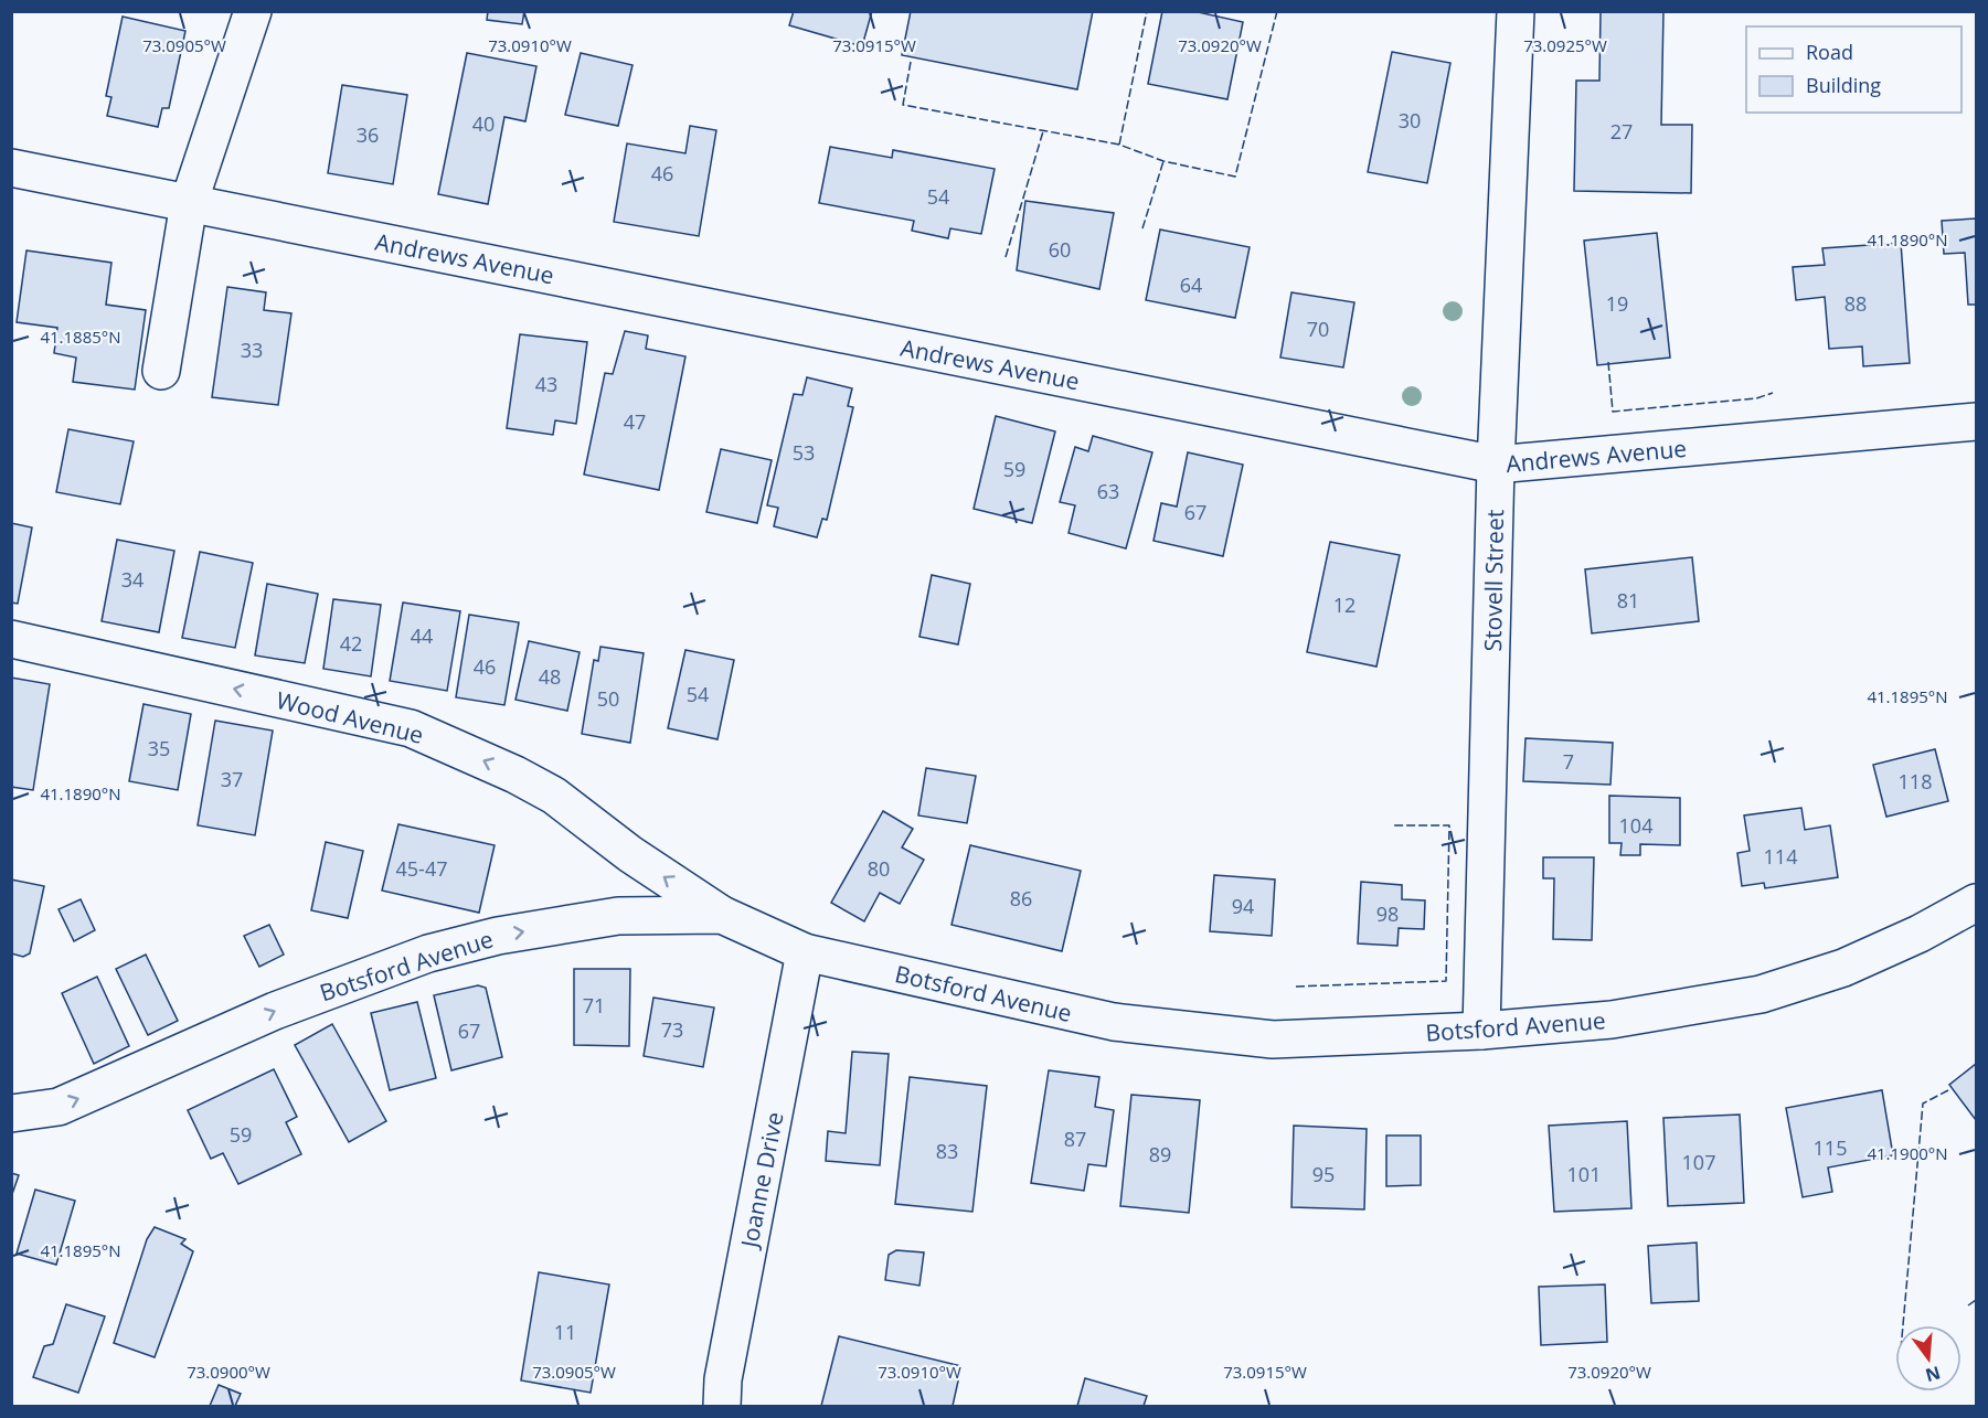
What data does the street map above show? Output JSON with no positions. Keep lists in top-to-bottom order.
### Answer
{
  "streets": {
    "street": [
      "Andrews Avenue",
      "Stovell Street",
      "Wood Avenue",
      "Botsford Avenue",
      "Joanne Drive"
    ]
  },
  "crossings": [
    ["Andrews Avenue", "Stovell Street"],
    ["Stovell Street", "Botsford Avenue"],
    ["Wood Avenue", "Botsford Avenue"],
    ["Botsford Avenue", "Joanne Drive"]
  ],
  "one_way": ["Wood Avenue", "Botsford Avenue"],
  "house_numbers": [
    "30",
    "40",
    "27",
    "36",
    "46",
    "54",
    "60",
    "64",
    "19",
    "88",
    "70",
    "33",
    "43",
    "47",
    "53",
    "59",
    "63",
    "67",
    "34",
    "81",
    "12",
    "44",
    "42",
    "46",
    "48",
    "54",
    "50",
    "35",
    "7",
    "37",
    "118",
    "104",
    "114",
    "45-47",
    "80",
    "86",
    "94",
    "98",
    "71",
    "73",
    "67",
    "59",
    "87",
    "115",
    "83",
    "89",
    "107",
    "95",
    "101",
    "11"
  ],
  "legend": ["Road", "Building"],
  "north": "bottom",
  "coordinates": [
    "73.0905°W",
    "73.0910°W",
    "73.0915°W",
    "73.0920°W",
    "73.0925°W",
    "41.1890°N",
    "41.1885°N",
    "41.1895°N",
    "41.1900°N",
    "73.0900°W"
  ]
}
